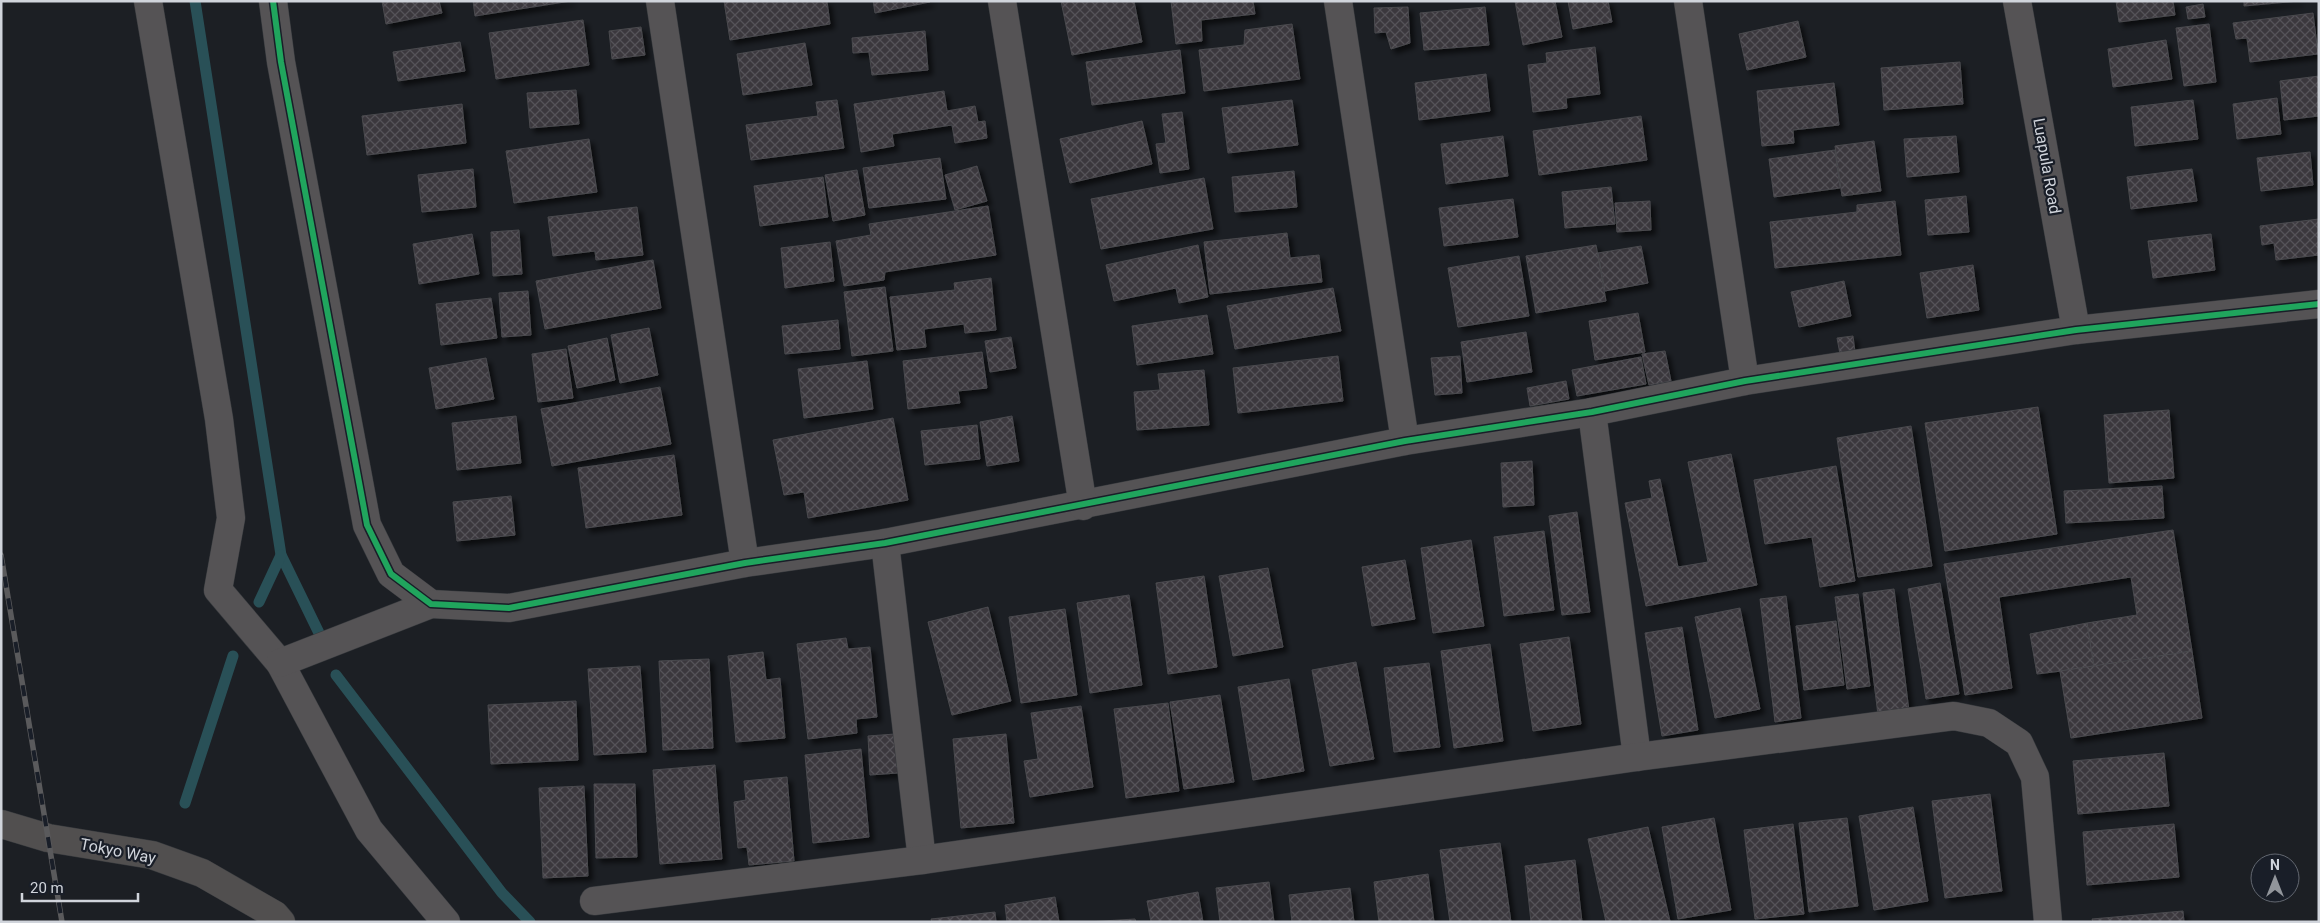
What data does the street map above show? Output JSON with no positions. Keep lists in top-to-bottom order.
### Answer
{
  "streets": {
    "main road": ["Tokyo Way"],
    "street": ["Luapula Road"]
  },
  "scale_bar": "20 m",
  "north": "top"
}
